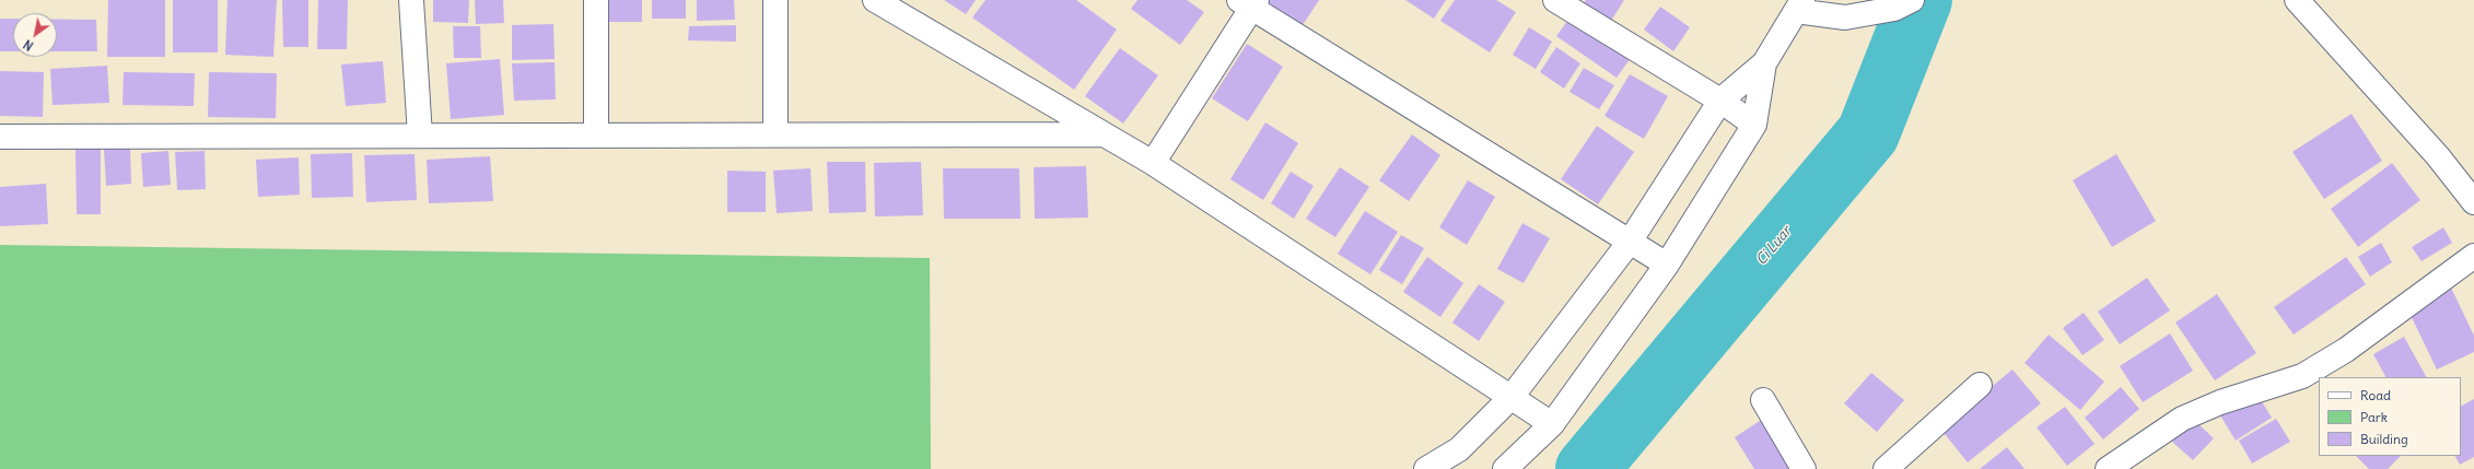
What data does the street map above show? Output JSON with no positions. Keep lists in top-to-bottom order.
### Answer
{
  "water": ["Ci Luar"],
  "legend": ["Road", "Park", "Building"],
  "north": "bottom left"
}
